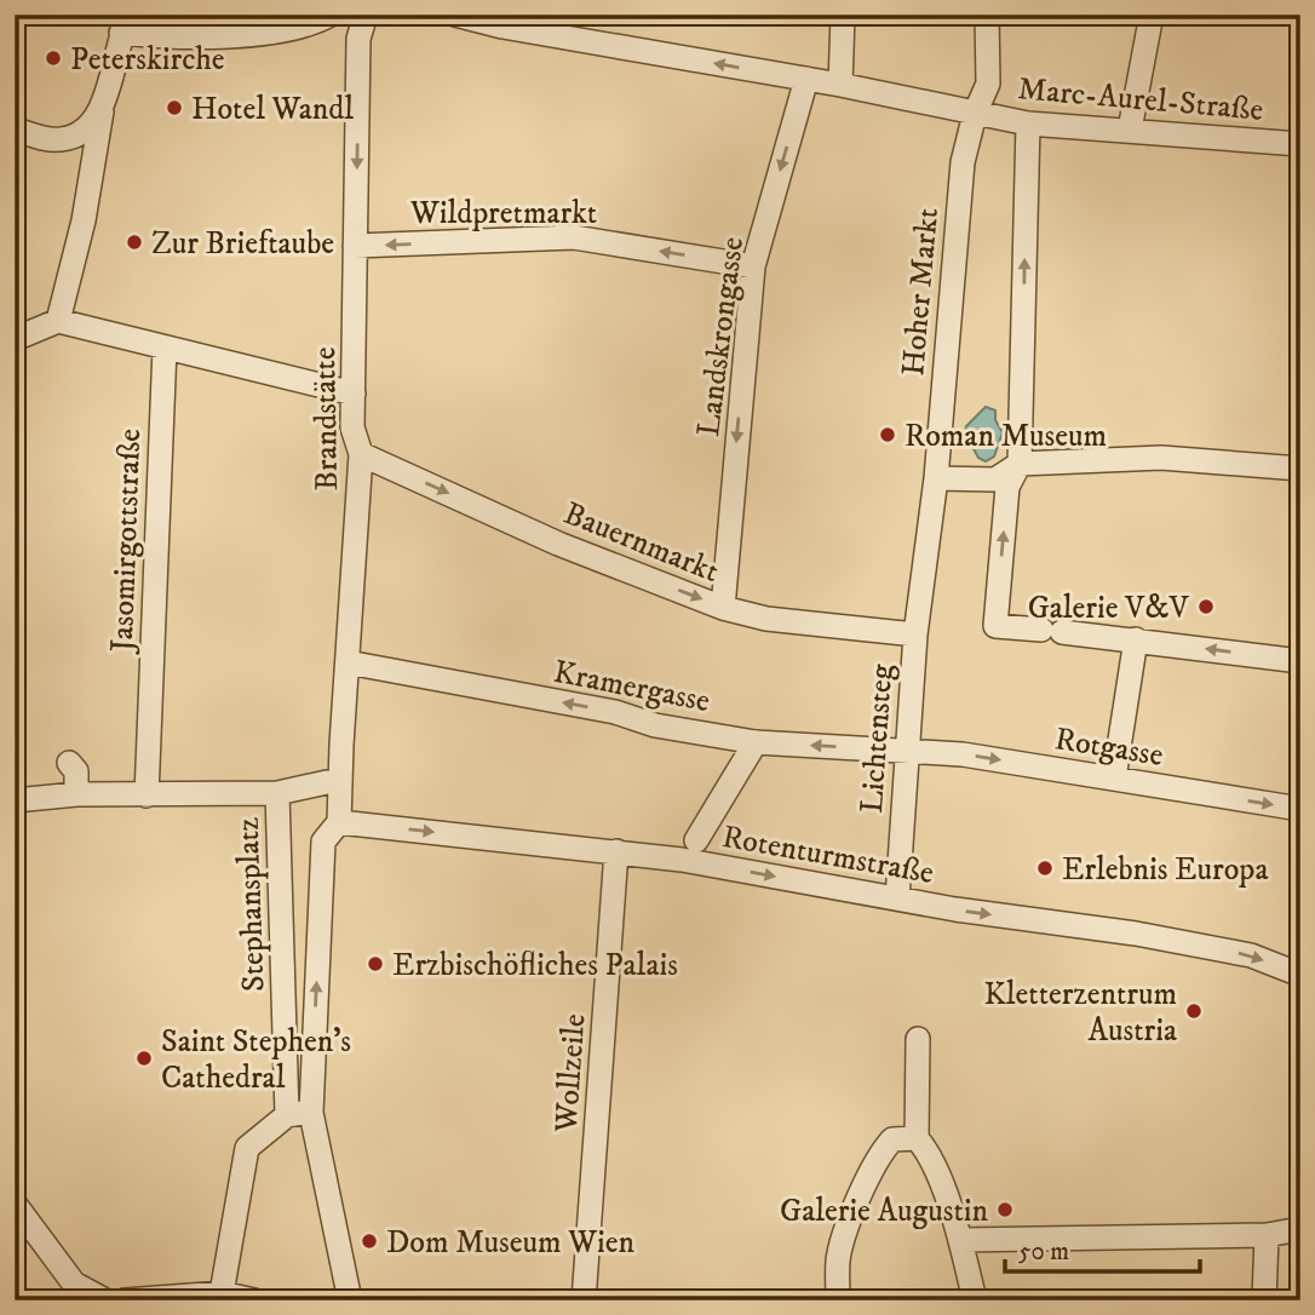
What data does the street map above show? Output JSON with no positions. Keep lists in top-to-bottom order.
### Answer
{
  "streets": {
    "street": [
      "Marc-Aurel-Straße",
      "Wildpretmarkt",
      "Hoher Markt",
      "Landskrongasse",
      "Brandstätte",
      "Jasomirgottstraße",
      "Bauernmarkt",
      "Kramergasse",
      "Lichtensteg",
      "Rotgasse",
      "Rotenturmstraße",
      "Stephansplatz",
      "Wollzeile"
    ]
  },
  "crossings": [
    ["Marc-Aurel-Straße", "Hoher Markt"],
    ["Marc-Aurel-Straße", "Landskrongasse"],
    ["Wildpretmarkt", "Landskrongasse"],
    ["Wildpretmarkt", "Brandstätte"],
    ["Hoher Markt", "Bauernmarkt"],
    ["Hoher Markt", "Lichtensteg"],
    ["Landskrongasse", "Bauernmarkt"],
    ["Brandstätte", "Bauernmarkt"],
    ["Brandstätte", "Kramergasse"],
    ["Brandstätte", "Rotenturmstraße"],
    ["Jasomirgottstraße", "Stephansplatz"],
    ["Bauernmarkt", "Lichtensteg"],
    ["Kramergasse", "Lichtensteg"],
    ["Kramergasse", "Rotgasse"],
    ["Lichtensteg", "Rotgasse"],
    ["Lichtensteg", "Rotenturmstraße"],
    ["Rotenturmstraße", "Wollzeile"]
  ],
  "one_way": [
    "Marc-Aurel-Straße",
    "Wildpretmarkt",
    "Landskrongasse",
    "Bauernmarkt",
    "Kramergasse",
    "Rotenturmstraße"
  ],
  "places": [
    "Peterskirche",
    "Hotel Wandl",
    "Zur Brieftaube",
    "Roman Museum",
    "Galerie V&V",
    "Erlebnis Europa",
    "Erzbischöfliches Palais",
    "Kletterzentrum Austria",
    "Saint Stephen's Cathedral",
    "Galerie Augustin",
    "Dom Museum Wien"
  ],
  "scale_bar": "50 m"
}
